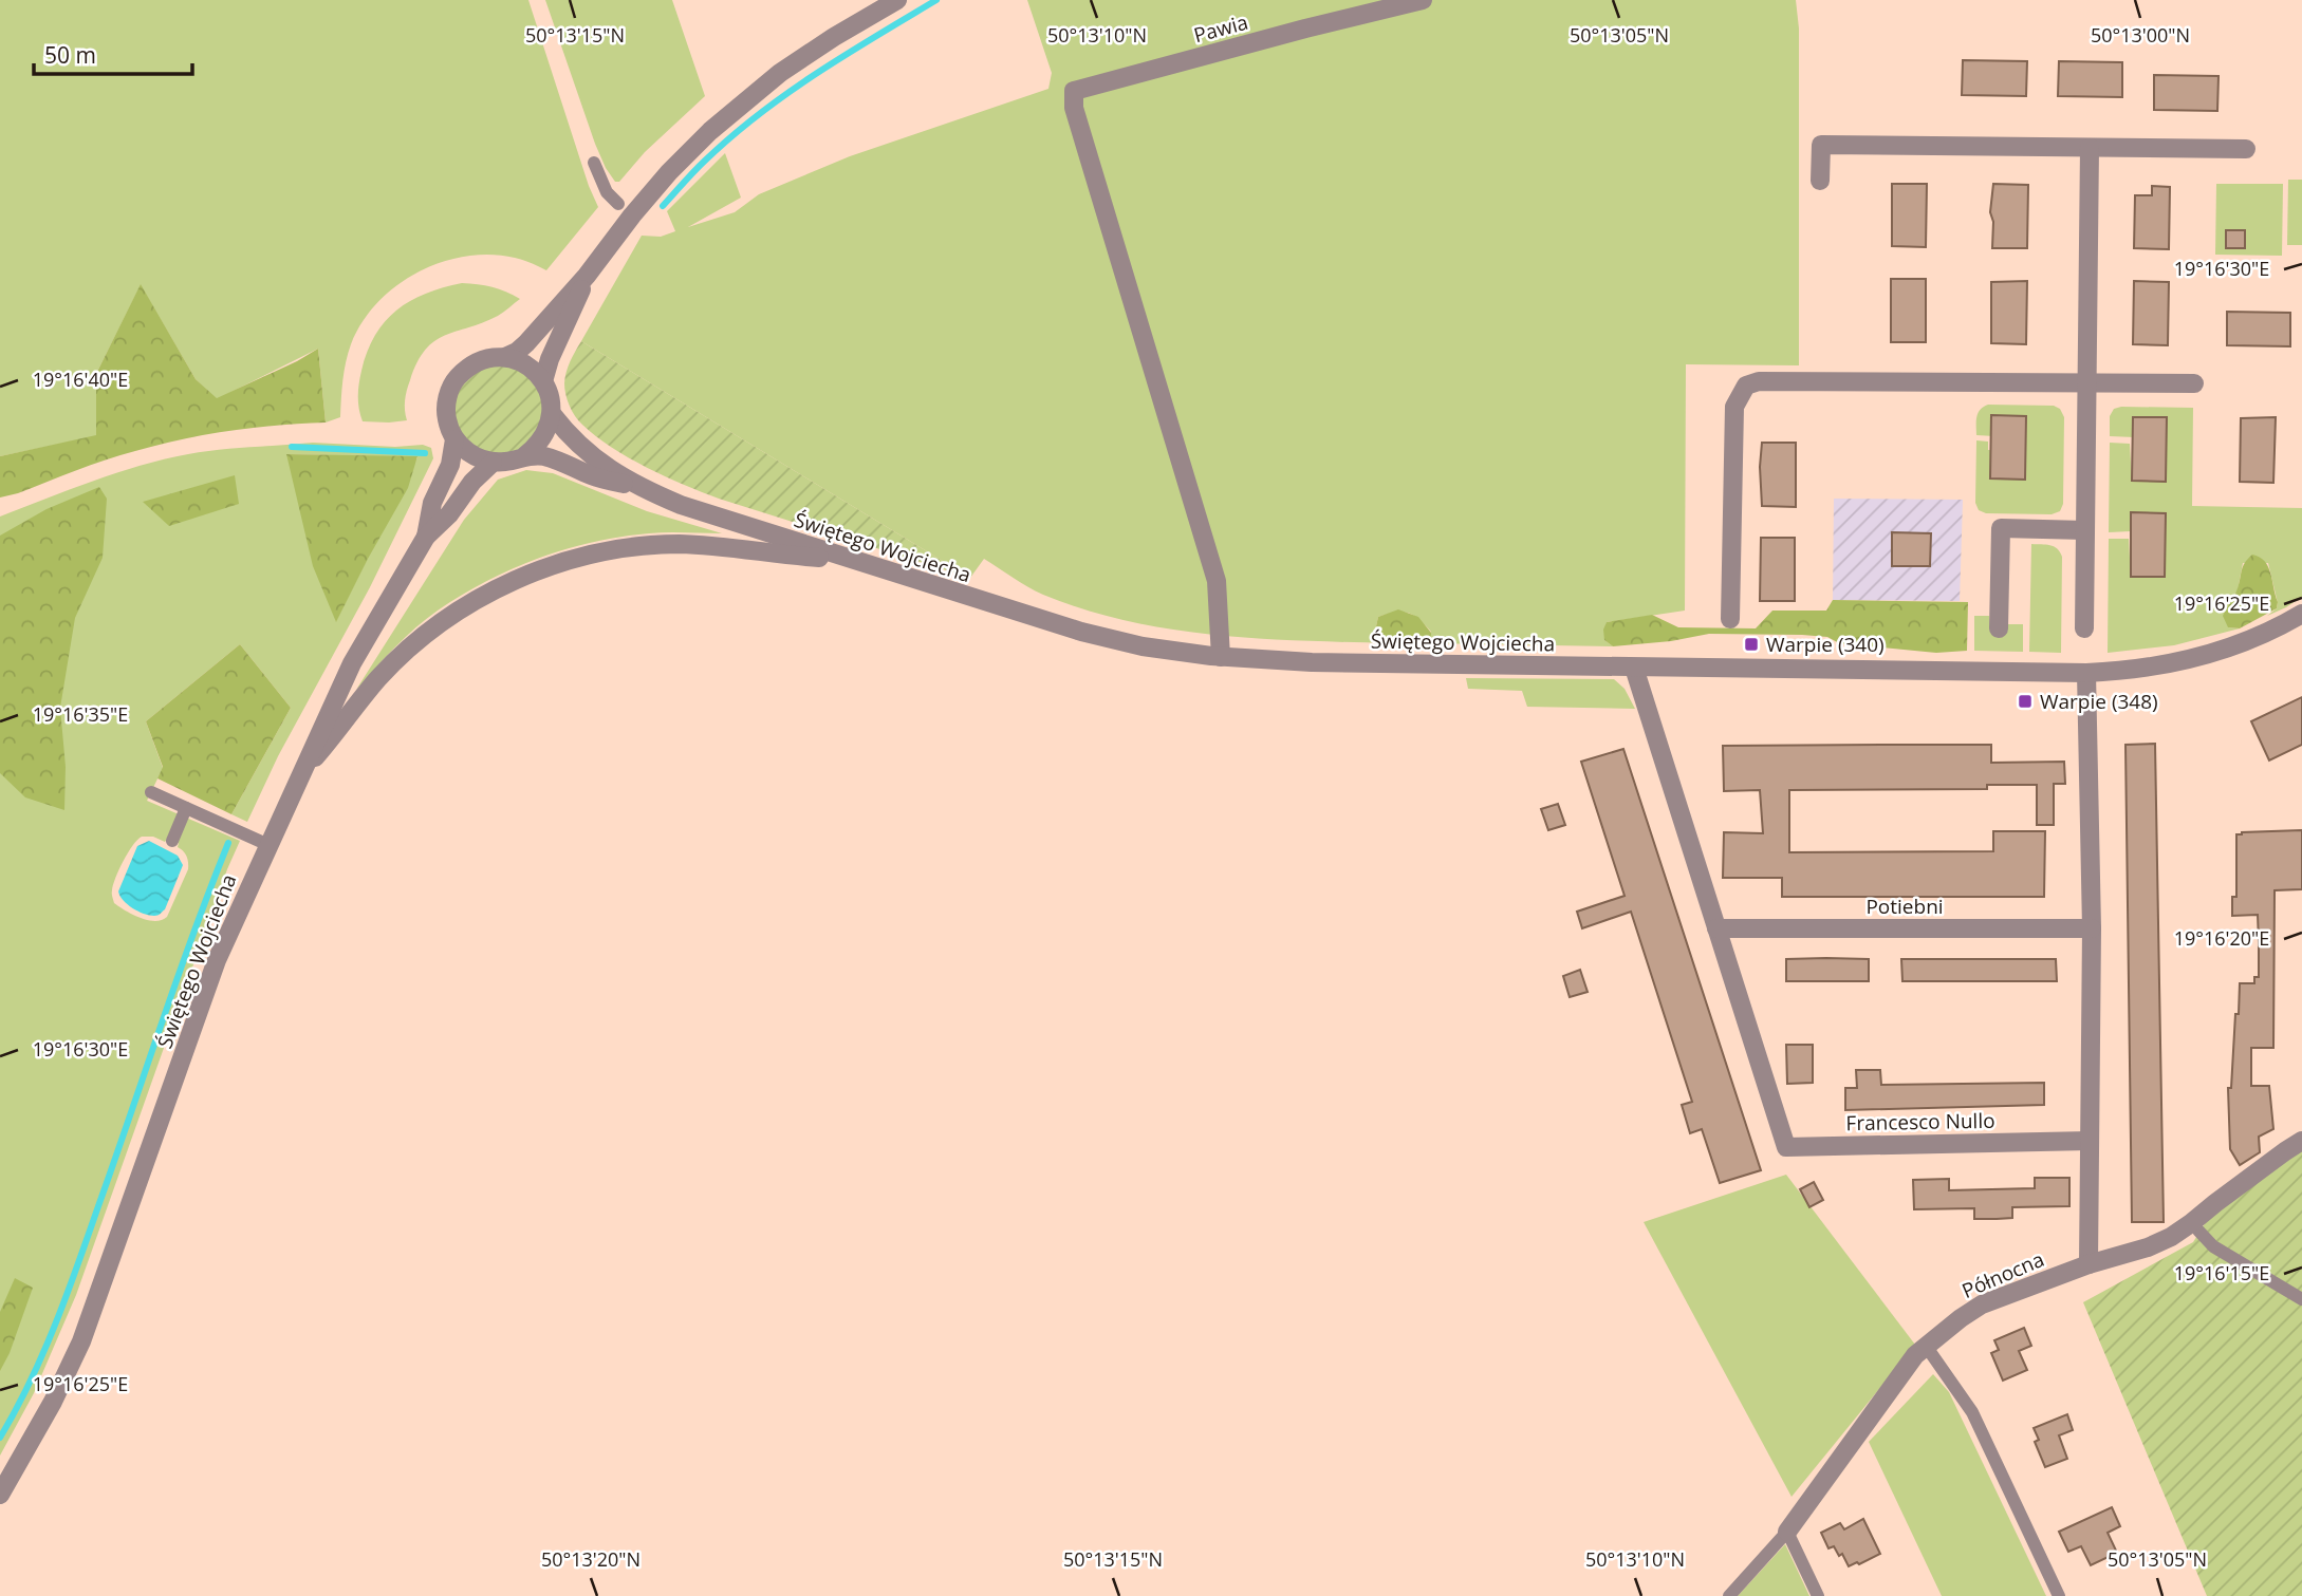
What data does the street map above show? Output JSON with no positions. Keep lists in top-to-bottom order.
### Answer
{
  "streets": {
    "street": [
      "Pawia",
      "Świętego Wojciecha",
      "Potiebni",
      "Francesco Nullo",
      "Północna"
    ]
  },
  "crossings": [
    ["Pawia", "Świętego Wojciecha"],
    ["Świętego Wojciecha", "Francesco Nullo"],
    ["Potiebni", "Francesco Nullo"]
  ],
  "places": {
    "transit": ["Warpie (340)", "Warpie (348)"]
  },
  "scale_bar": "50 m",
  "coordinates": [
    "50°13'00\"N",
    "50°13'15\"N",
    "50°13'10\"N",
    "50°13'05\"N",
    "19°16'30\"E",
    "19°16'40\"E",
    "19°16'25\"E",
    "19°16'35\"E",
    "19°16'20\"E",
    "19°16'15\"E",
    "50°13'20\"N"
  ]
}
